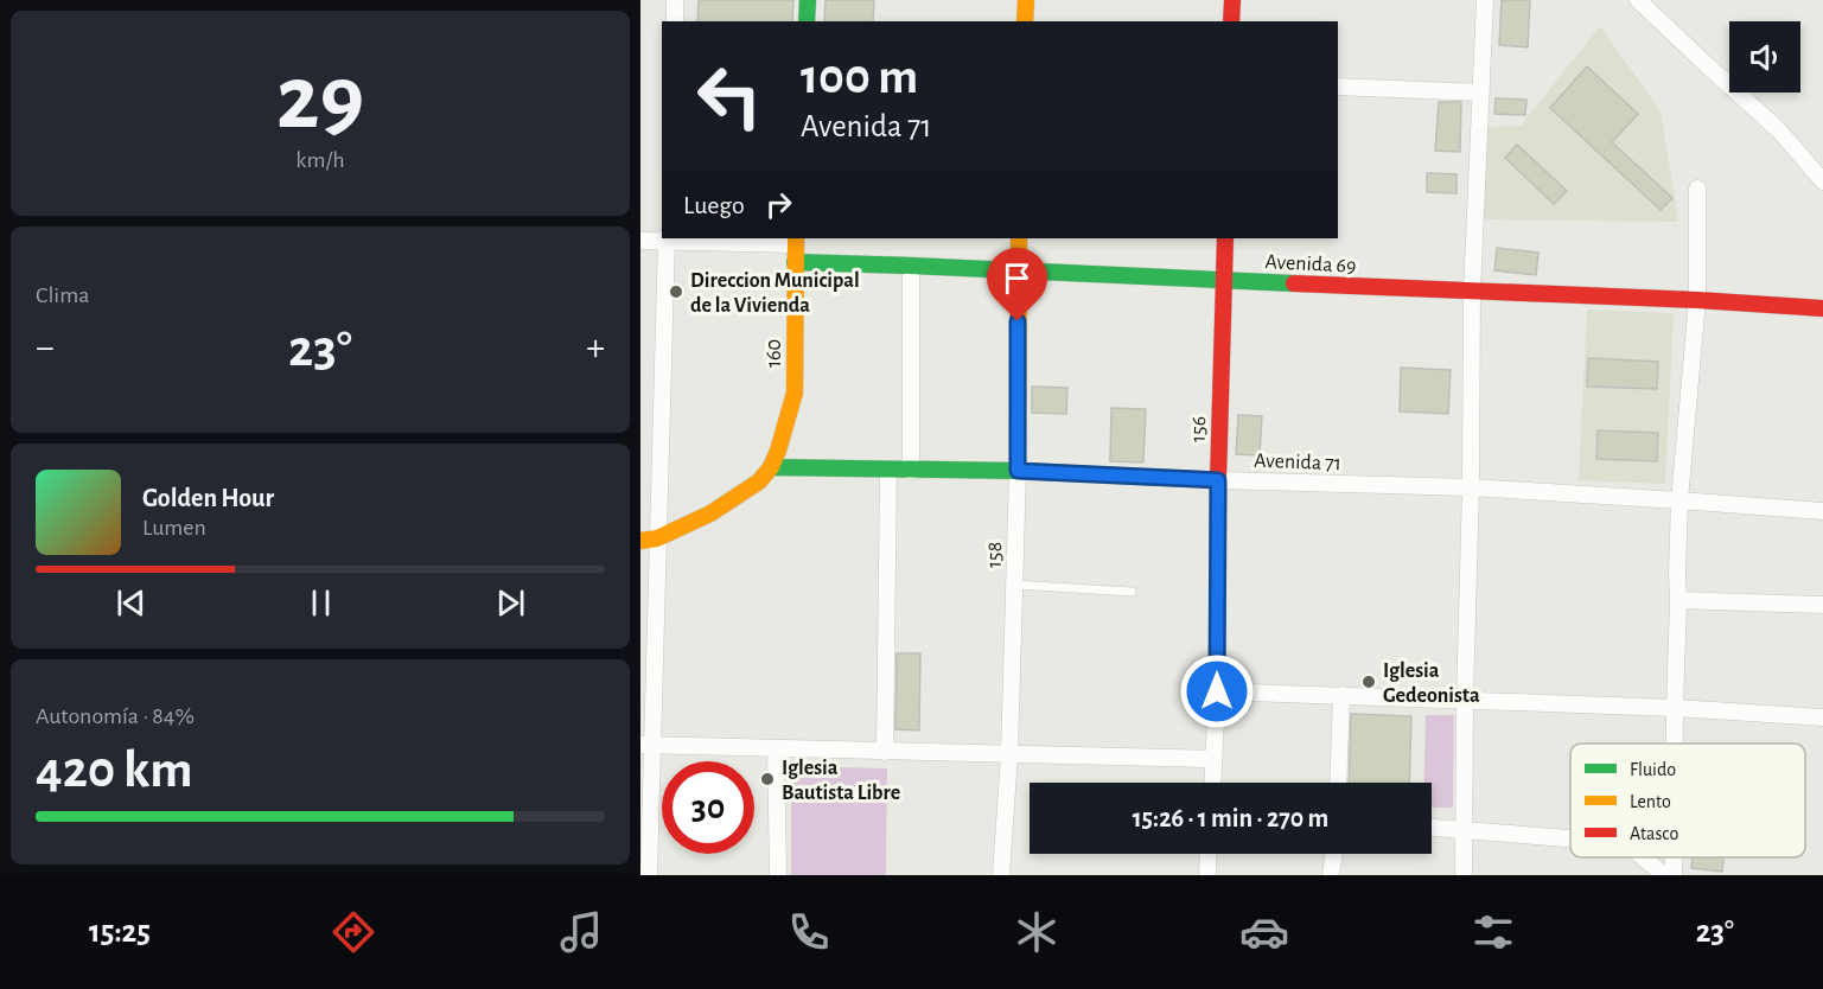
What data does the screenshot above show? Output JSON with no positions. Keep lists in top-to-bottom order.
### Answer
{
  "streets": {
    "street": [
      "Avenida 69",
      "160",
      "156",
      "Avenida 71",
      "158"
    ]
  },
  "crossings": [
    ["Avenida 69", "160"],
    ["Avenida 69", "156"],
    ["Avenida 69", "158"],
    ["160", "Avenida 71"],
    ["156", "Avenida 71"],
    ["Avenida 71", "158"]
  ],
  "places": ["Direccion Municipal de la Vivienda", "Iglesia Gedeonista", "Iglesia Bautista Libre"],
  "legend": ["Fluido", "Lento", "Atasco"],
  "page": {
    "tile": [
      ["29", "km/h"],
      "Clima",
      ["Autonomía · 84%", "420 km"]
    ],
    "turn": ["100 m", "Avenida 71"],
    "then": "Luego",
    "heat": ["−", "23°", "+"],
    "song": ["Golden Hour", "Lumen"],
    "limit": "30",
    "trip": "15:26 · 1 min · 270 m",
    "tabs": ["15:25", "23°"]
  }
}
